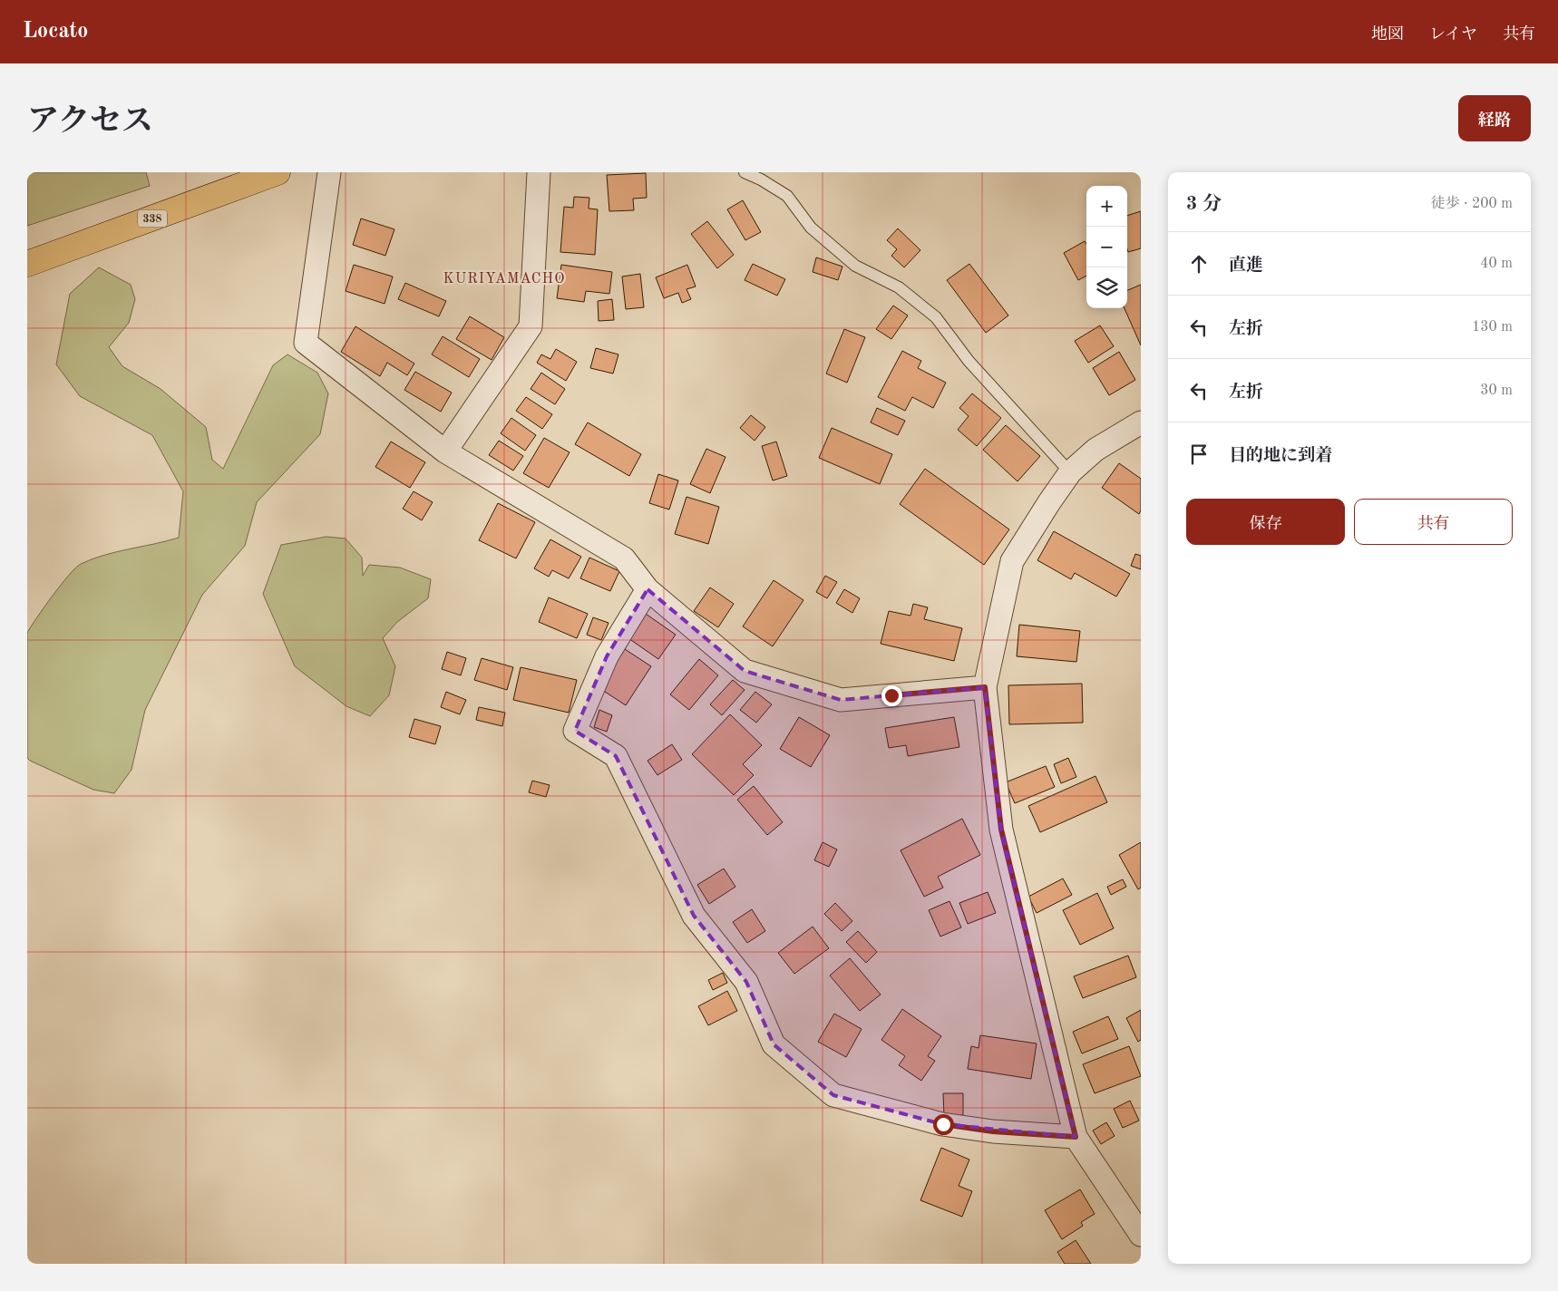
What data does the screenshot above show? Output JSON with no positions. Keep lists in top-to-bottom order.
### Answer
{
  "streets": {
    "highway": ["338"]
  },
  "districts": ["KURIYAMACHO"],
  "page": {
    "header": "Locato",
    "nav": ["地図", "レイヤ", "共有"],
    "title": "アクセス",
    "buttons": [
      "経路",
      ["保存", "共有"]
    ],
    "heading": ["3 分", "徒歩 · 200 m"],
    "map_buttons": ["+", "−"],
    "list": [
      ["直進", "40 m"],
      ["左折", "130 m"],
      ["左折", "30 m"],
      "目的地に到着"
    ]
  }
}
